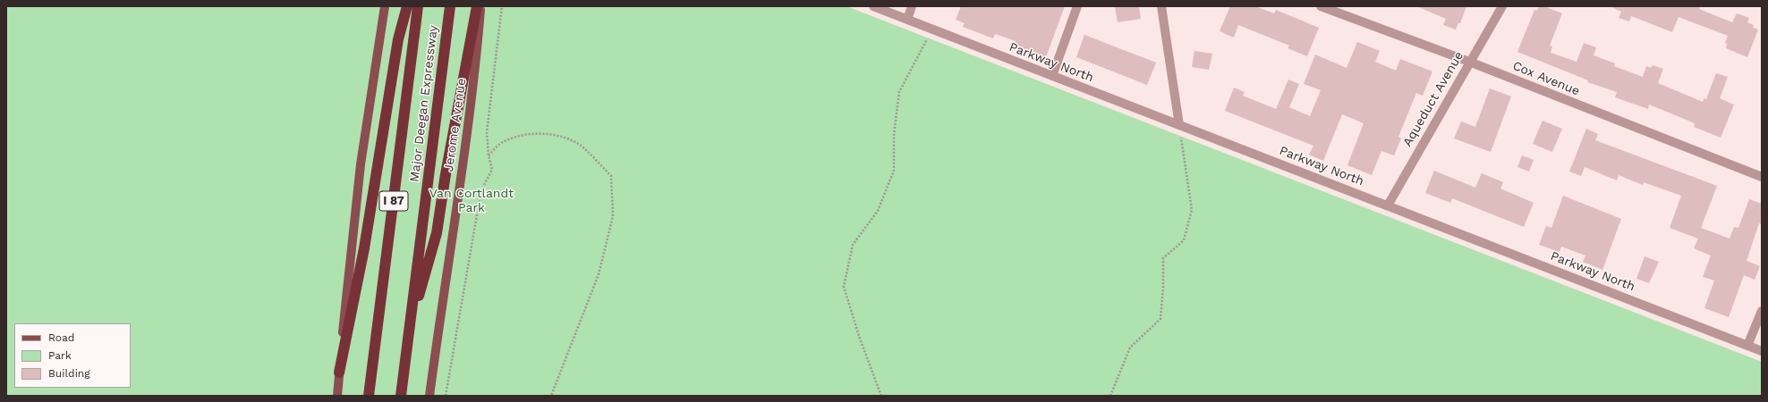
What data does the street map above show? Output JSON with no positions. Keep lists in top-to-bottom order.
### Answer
{
  "streets": {
    "highway": ["Major Deegan Expressway", "I 87"],
    "main road": ["Jerome Avenue"],
    "street": ["Parkway North", "Cox Avenue", "Aqueduct Avenue"]
  },
  "crossings": [
    ["Parkway North", "Aqueduct Avenue"],
    ["Cox Avenue", "Aqueduct Avenue"]
  ],
  "parks": ["Van Cortlandt Park"],
  "legend": ["Road", "Park", "Building"]
}
